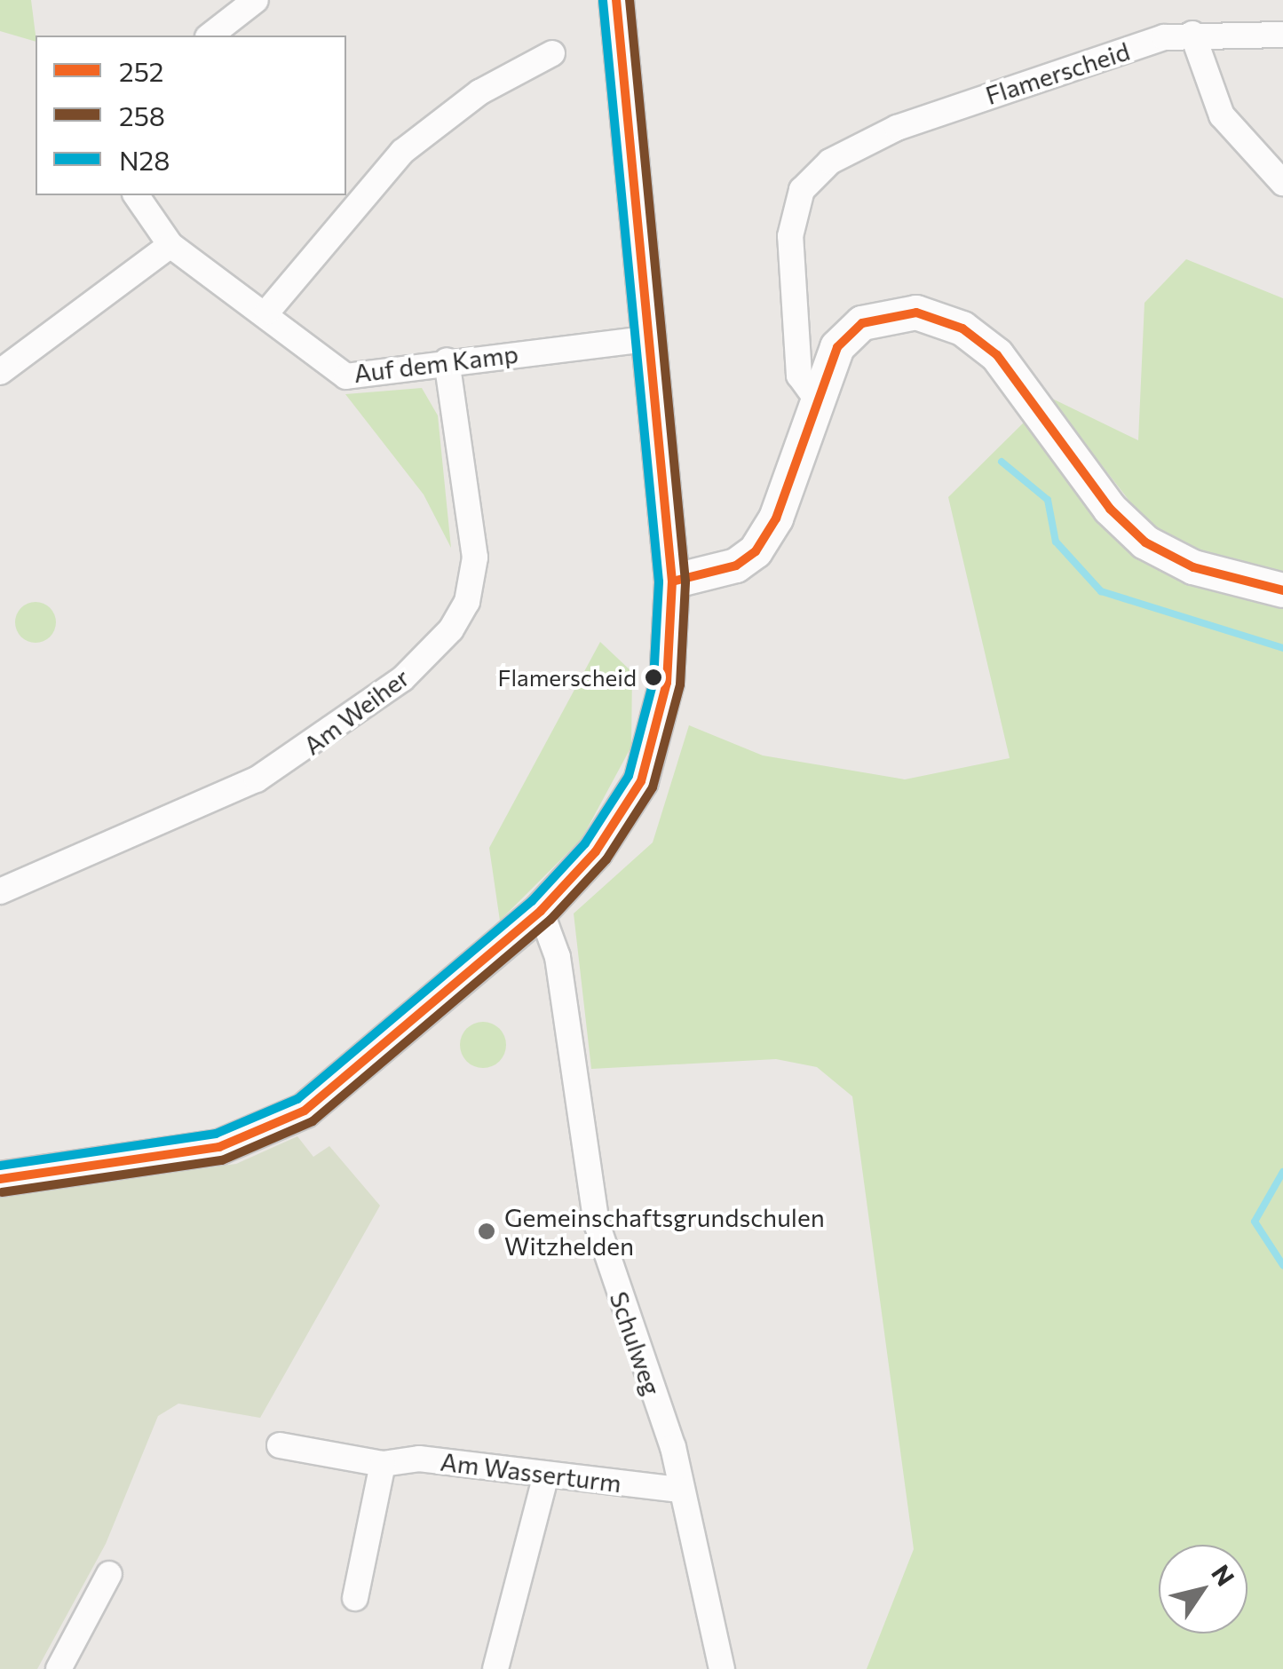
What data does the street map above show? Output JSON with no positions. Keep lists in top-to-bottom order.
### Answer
{
  "streets": {
    "street": [
      "Flamerscheid",
      "Auf dem Kamp",
      "Am Weiher",
      "Schulweg",
      "Am Wasserturm"
    ]
  },
  "crossings": [
    ["Auf dem Kamp", "Am Weiher"],
    ["Schulweg", "Am Wasserturm"]
  ],
  "places": ["Flamerscheid", "Gemeinschaftsgrundschulen Witzhelden"],
  "lines": ["transit line 252", "transit line 258", "transit line N28"],
  "legend": ["252", "258", "N28"],
  "north": "top right"
}
